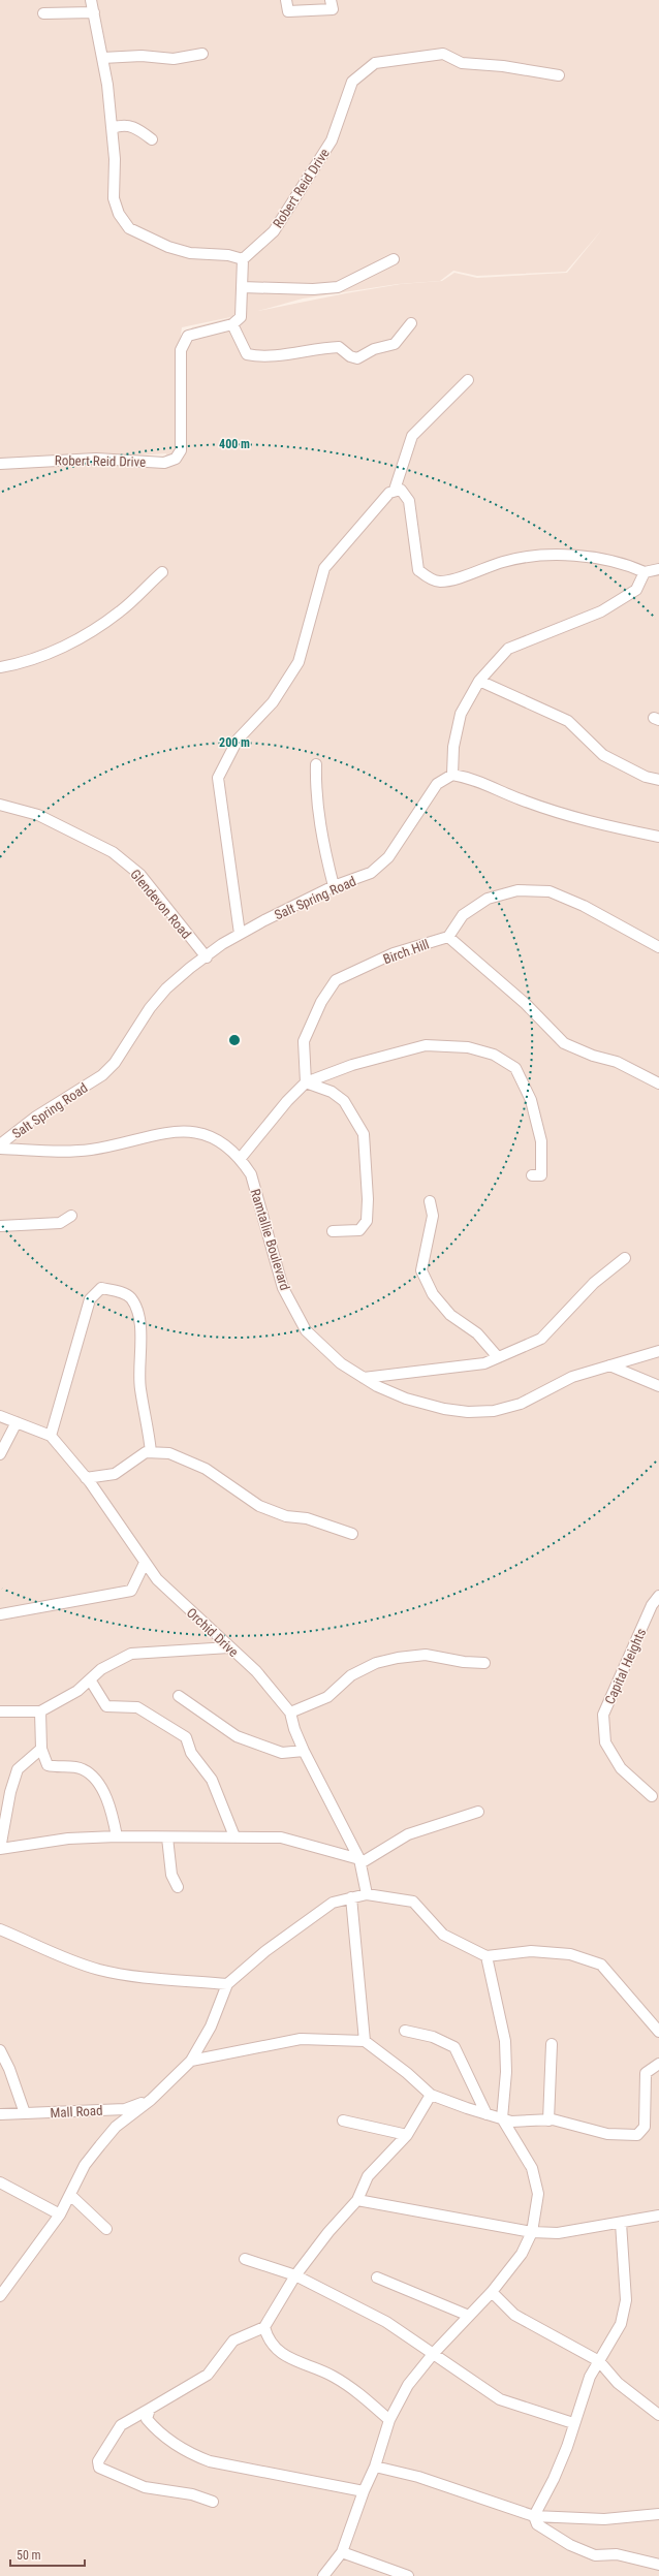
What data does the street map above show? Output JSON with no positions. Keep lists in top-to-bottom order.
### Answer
{
  "streets": {
    "street": [
      "Robert Reid Drive",
      "Salt Spring Road",
      "Glendevon Road",
      "Birch Hill",
      "Ramtallie Boulevard",
      "Orchid Drive",
      "Capital Heights",
      "Mall Road"
    ]
  },
  "crossings": [
    ["Salt Spring Road", "Glendevon Road"]
  ],
  "scale_bar": "50 m",
  "rings": ["400 m", "200 m"]
}
